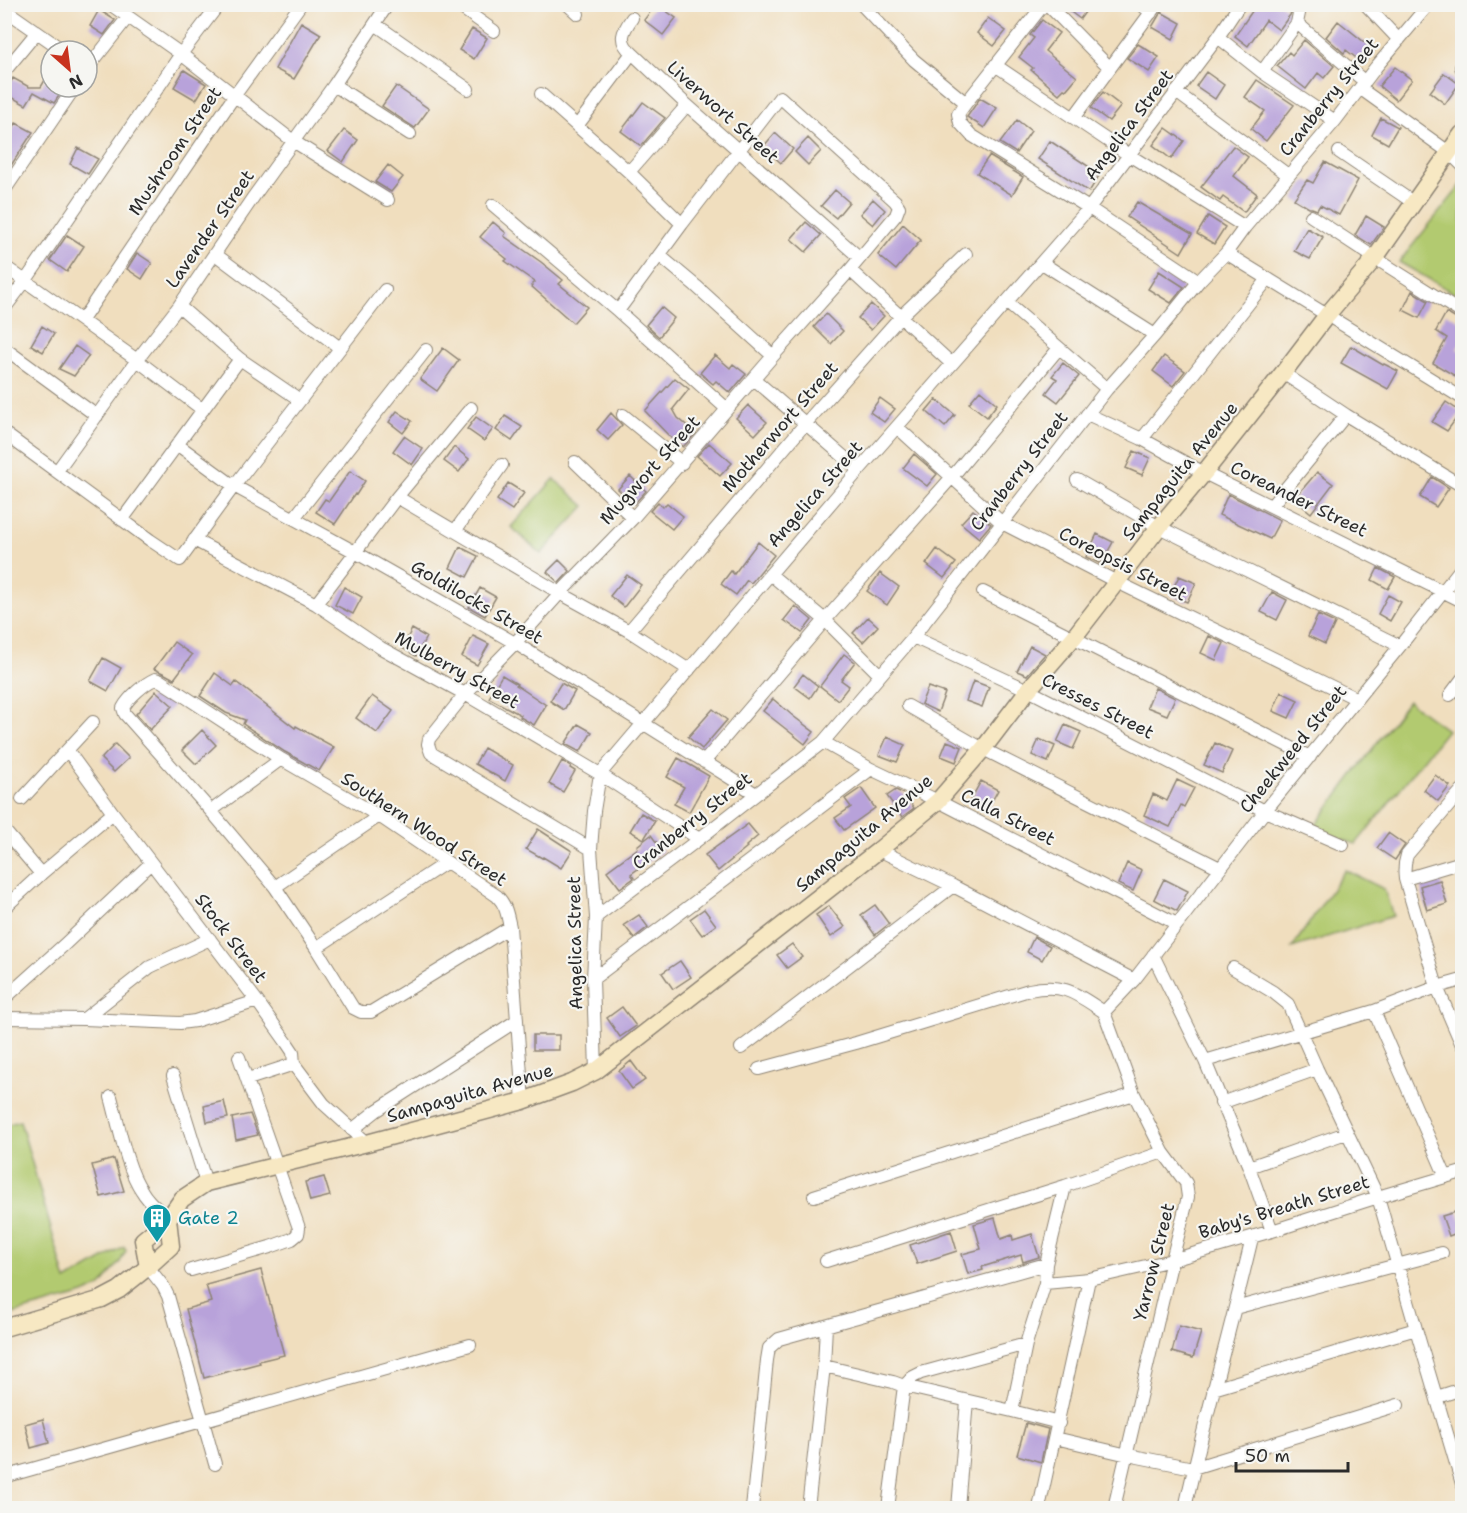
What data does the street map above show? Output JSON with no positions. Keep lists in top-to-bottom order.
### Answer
{
  "streets": {
    "main road": ["Sampaguita Avenue"],
    "street": [
      "Cranberry Street",
      "Liverwort Street",
      "Angelica Street",
      "Mushroom Street",
      "Lavender Street",
      "Motherwort Street",
      "Mugwort Street",
      "Coreander Street",
      "Coreopsis Street",
      "Goldilocks Street",
      "Mulberry Street",
      "Cresses Street",
      "Cheekweed Street",
      "Calla Street",
      "Southern Wood Street",
      "Stock Street",
      "Baby's Breath Street",
      "Yarrow Street"
    ]
  },
  "crossings": [
    ["Cranberry Street", "Angelica Street"],
    ["Cranberry Street", "Coreander Street"],
    ["Cranberry Street", "Coreopsis Street"],
    ["Cranberry Street", "Goldilocks Street"],
    ["Cranberry Street", "Mulberry Street"],
    ["Cranberry Street", "Cresses Street"],
    ["Cranberry Street", "Calla Street"],
    ["Liverwort Street", "Mugwort Street"],
    ["Angelica Street", "Mugwort Street"],
    ["Angelica Street", "Sampaguita Avenue"],
    ["Angelica Street", "Coreopsis Street"],
    ["Angelica Street", "Goldilocks Street"],
    ["Angelica Street", "Mulberry Street"],
    ["Mugwort Street", "Goldilocks Street"],
    ["Mugwort Street", "Mulberry Street"],
    ["Sampaguita Avenue", "Coreander Street"],
    ["Sampaguita Avenue", "Coreopsis Street"],
    ["Sampaguita Avenue", "Cresses Street"],
    ["Sampaguita Avenue", "Calla Street"],
    ["Sampaguita Avenue", "Southern Wood Street"],
    ["Sampaguita Avenue", "Stock Street"],
    ["Coreander Street", "Cheekweed Street"],
    ["Coreopsis Street", "Cheekweed Street"],
    ["Cresses Street", "Cheekweed Street"],
    ["Cheekweed Street", "Calla Street"],
    ["Baby's Breath Street", "Yarrow Street"]
  ],
  "places": {
    "building": ["Gate 2"]
  },
  "scale_bar": "50 m",
  "north": "bottom right"
}
